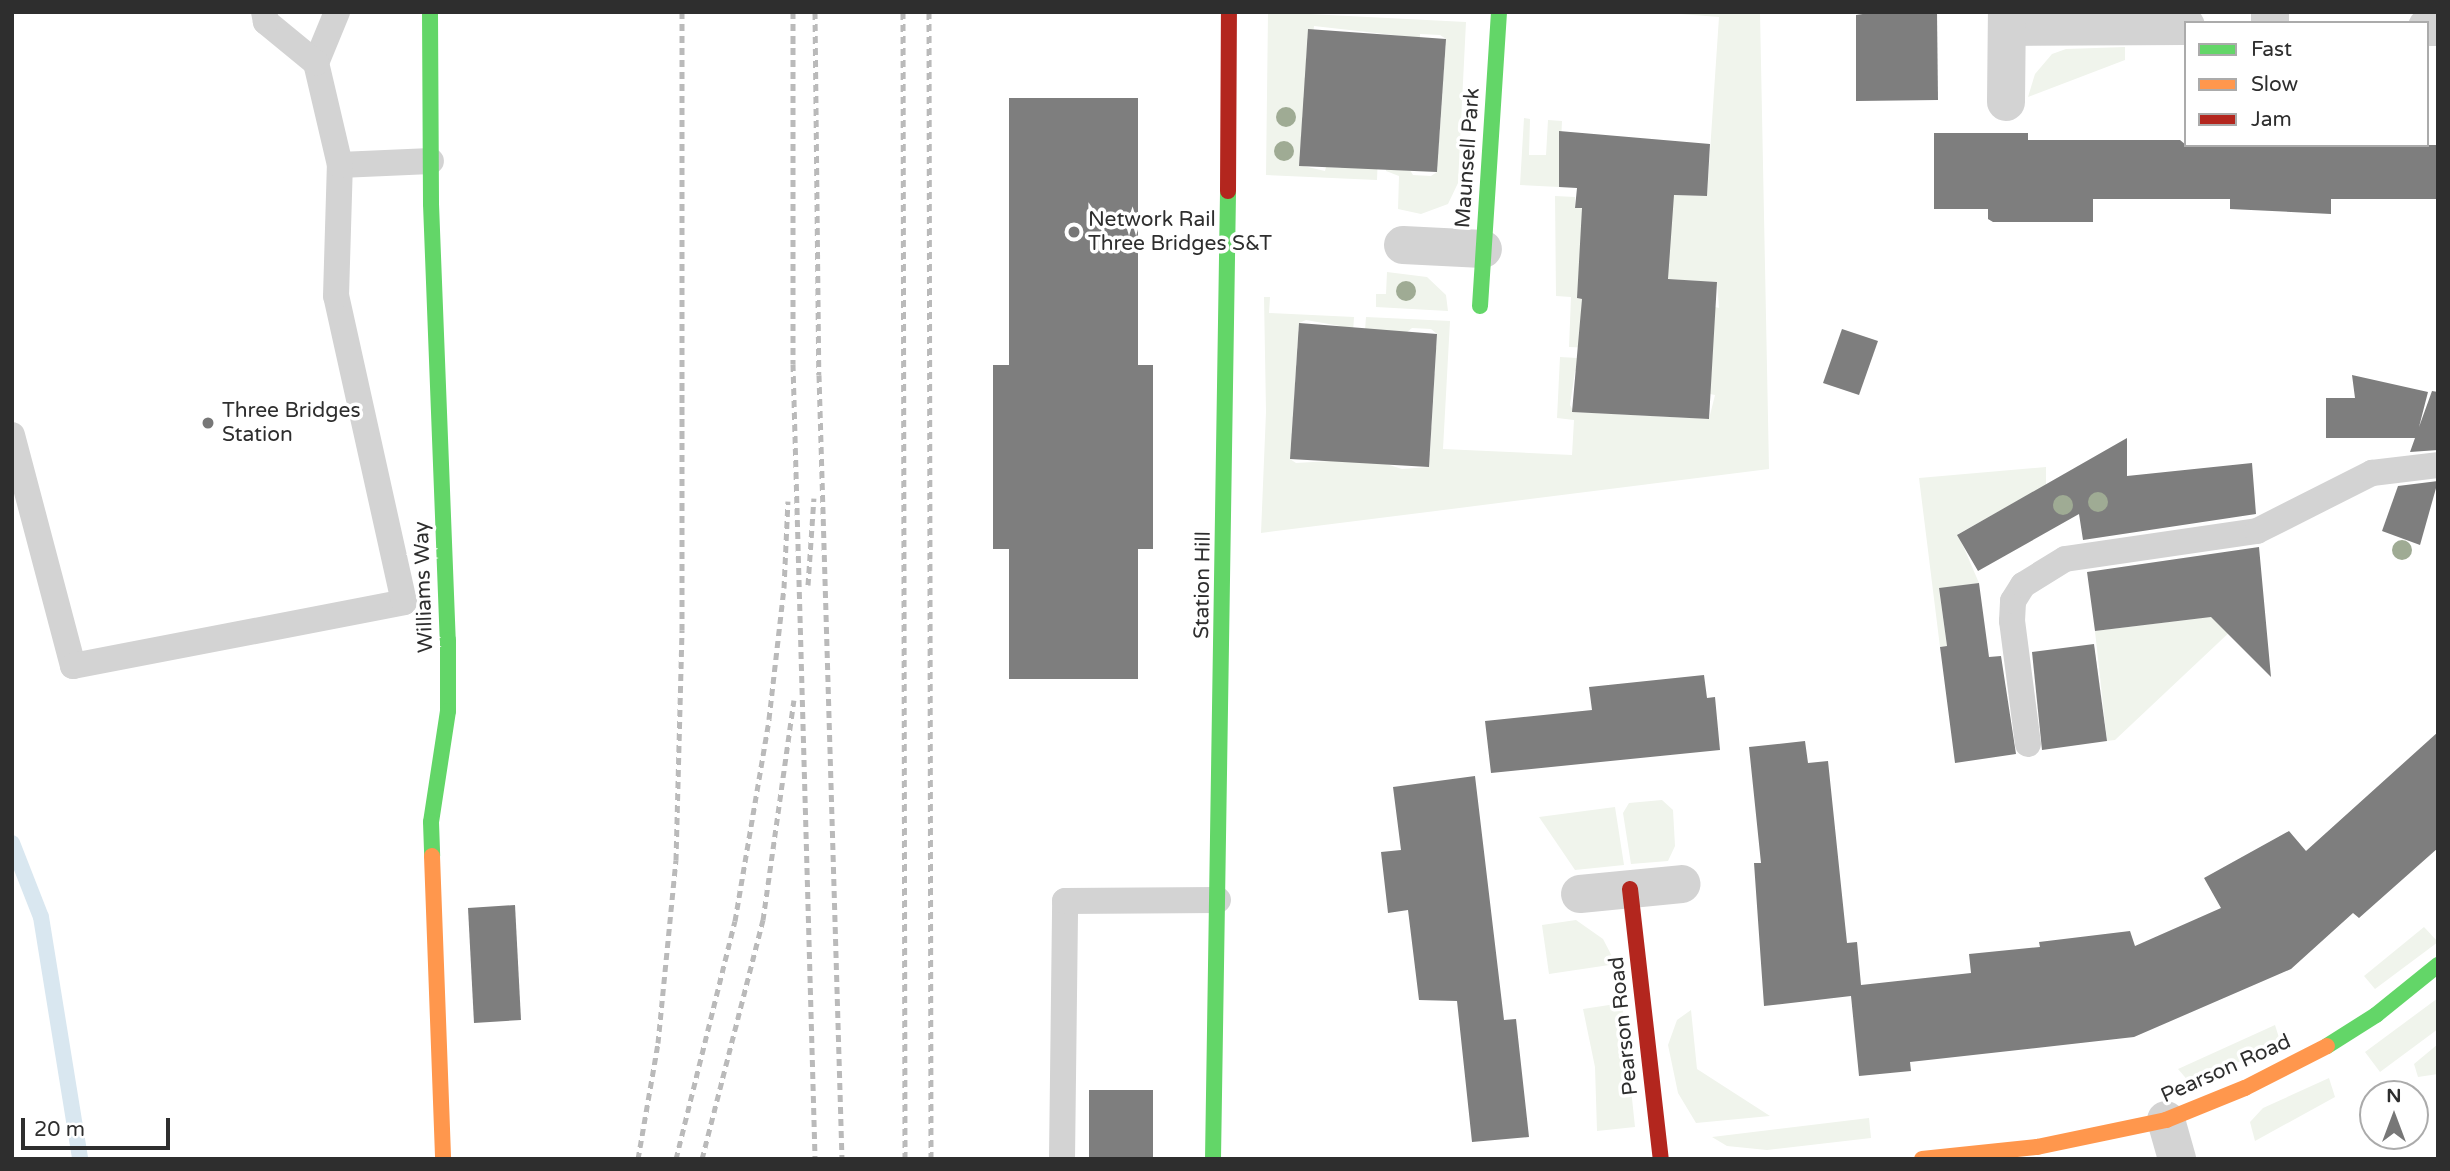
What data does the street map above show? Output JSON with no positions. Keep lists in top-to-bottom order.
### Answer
{
  "streets": {
    "street": [
      "Maunsell Park",
      "Station Hill",
      "Williams Way",
      "Pearson Road"
    ]
  },
  "places": ["Network Rail Three Bridges S&T", "Three Bridges Station"],
  "legend": ["Fast", "Slow", "Jam"],
  "scale_bar": "20 m",
  "north": "top"
}
